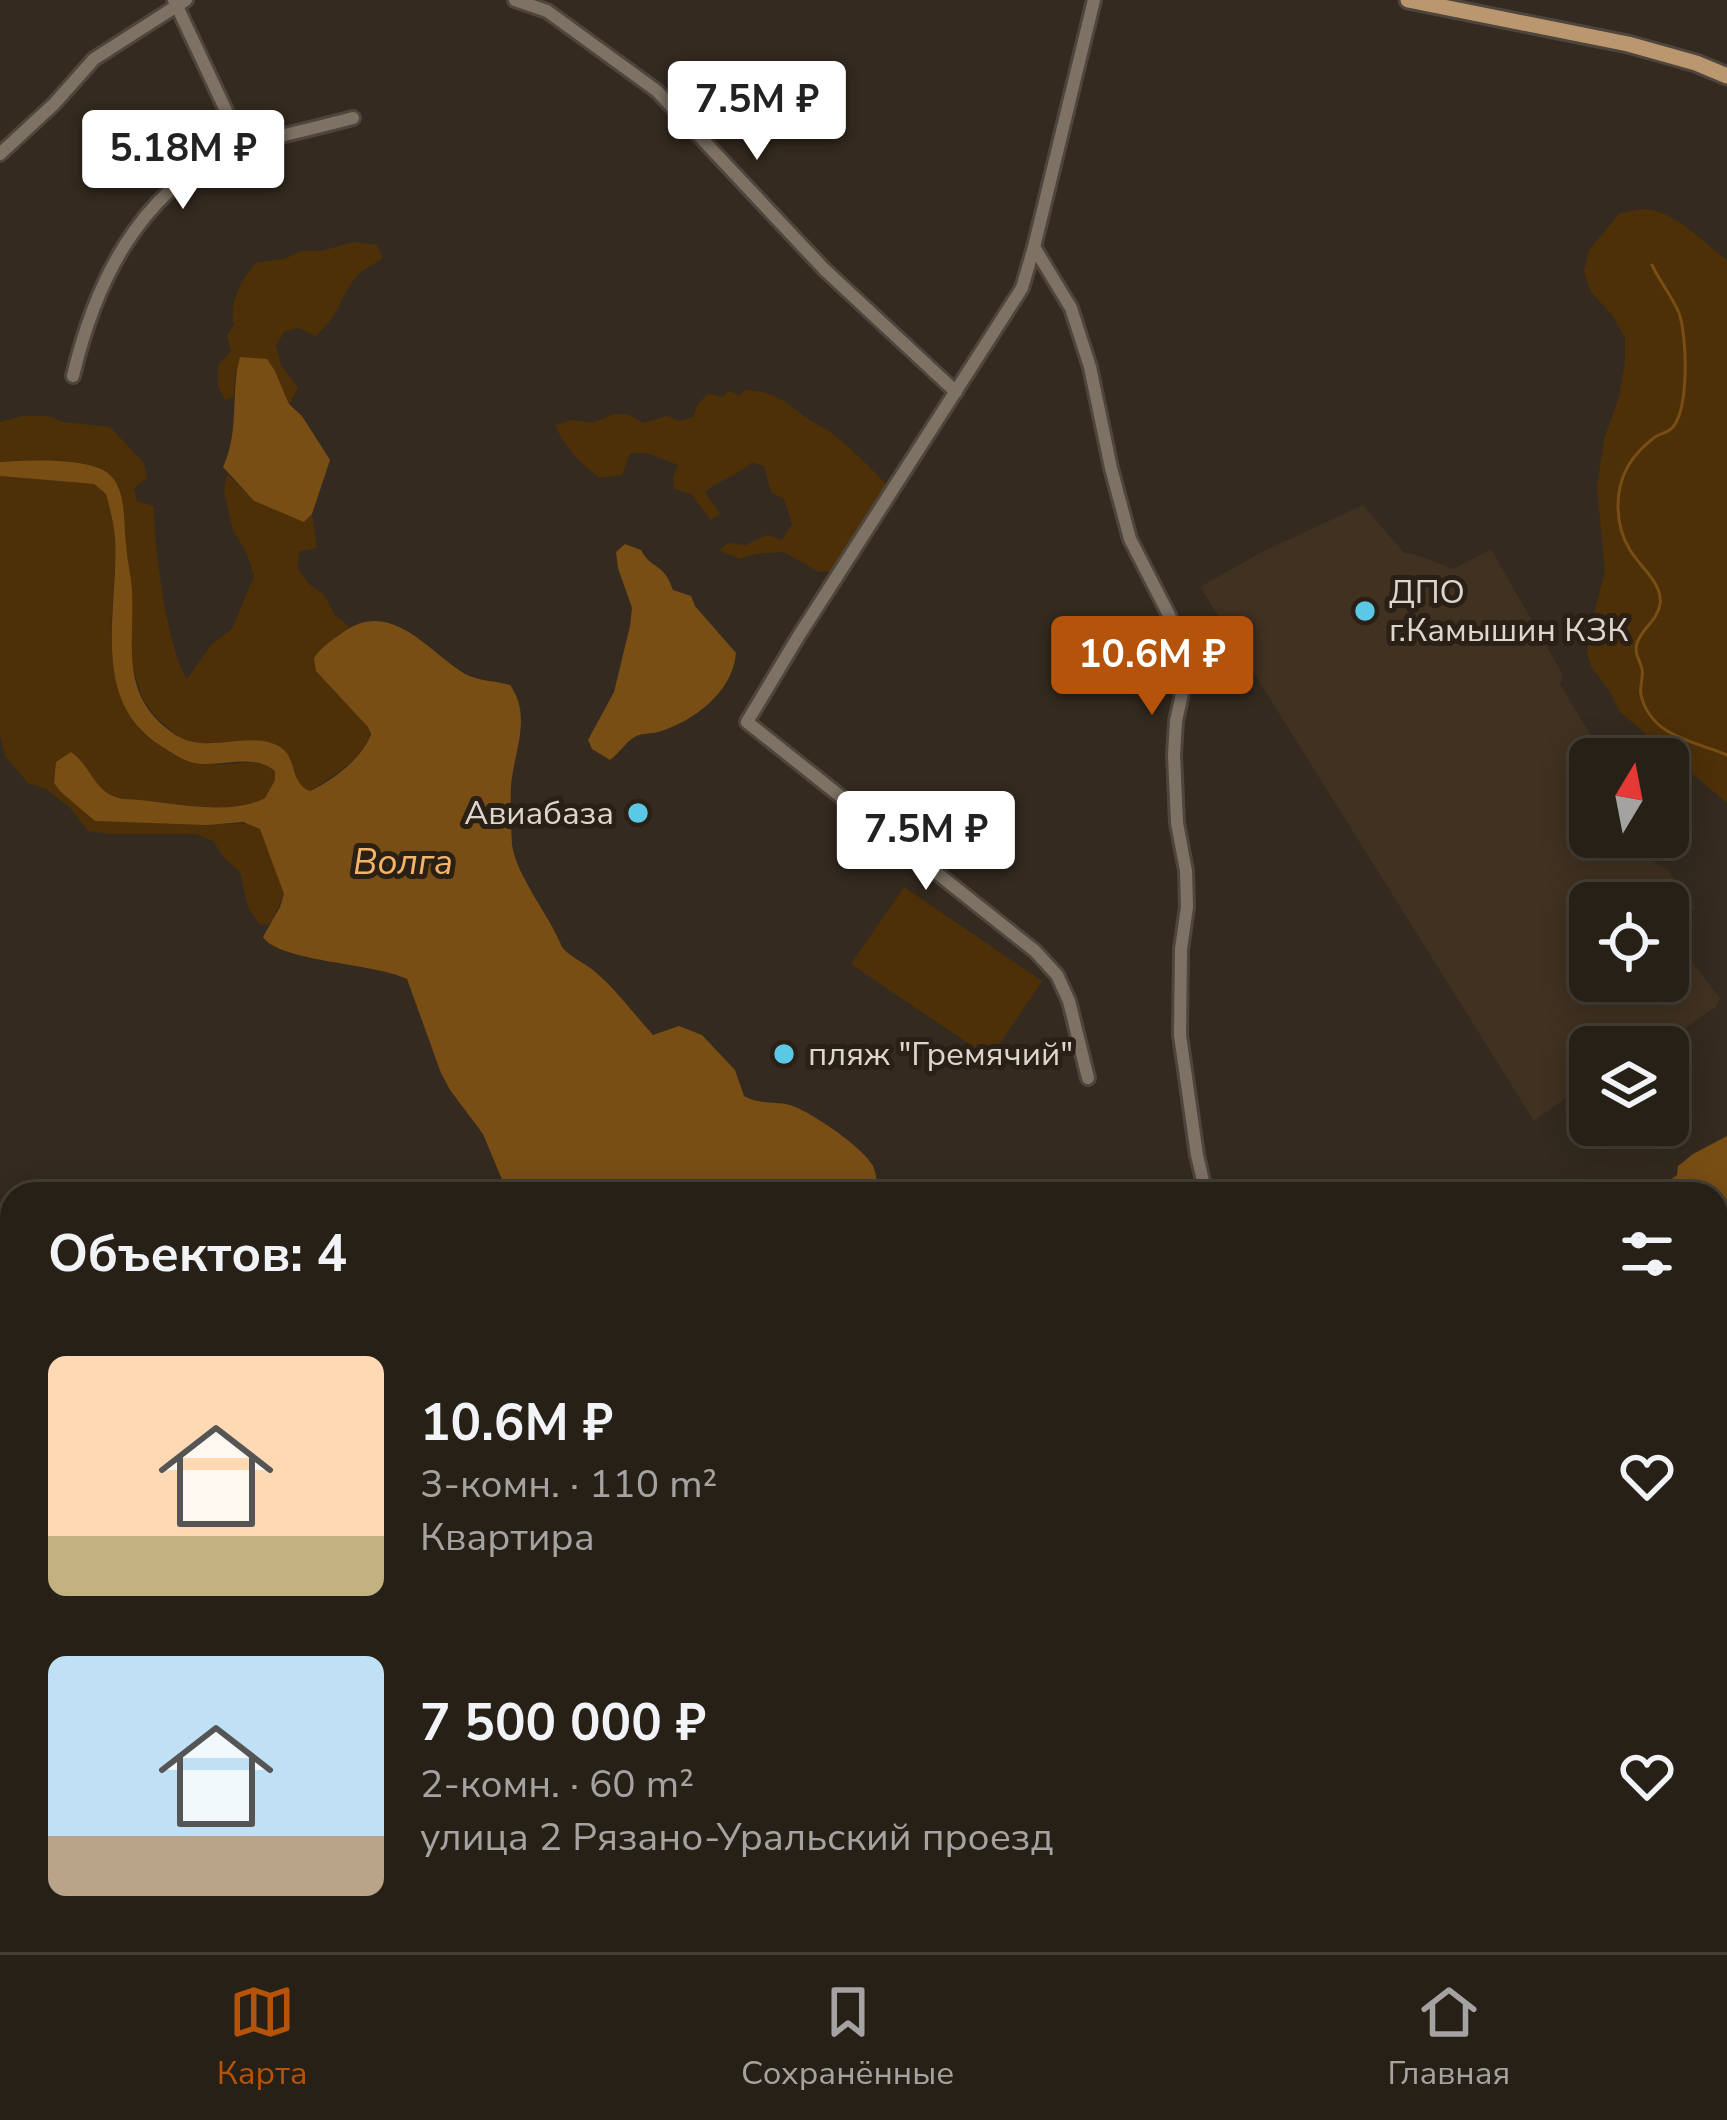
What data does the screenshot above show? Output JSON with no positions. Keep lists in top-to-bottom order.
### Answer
{
  "water": ["Волга"],
  "places": ["ДПО г.Камышин КЗК", "Авиабаза", "пляж \"Гремячий\""],
  "north": "top",
  "page": {
    "price": [
      "7.5M ₽",
      "5.18M ₽",
      "10.6M ₽",
      "7.5M ₽"
    ],
    "heading": "Объектов: 4",
    "list": [
      {
        "name": "10.6M ₽",
        "note": "3-комн. · 110 m² · Квартира"
      },
      {
        "name": "7 500 000 ₽",
        "note": "2-комн. · 60 m² · улица 2 Рязано-Уральский проезд"
      }
    ],
    "tabs": ["Карта", "Сохранённые", "Главная"]
  }
}
